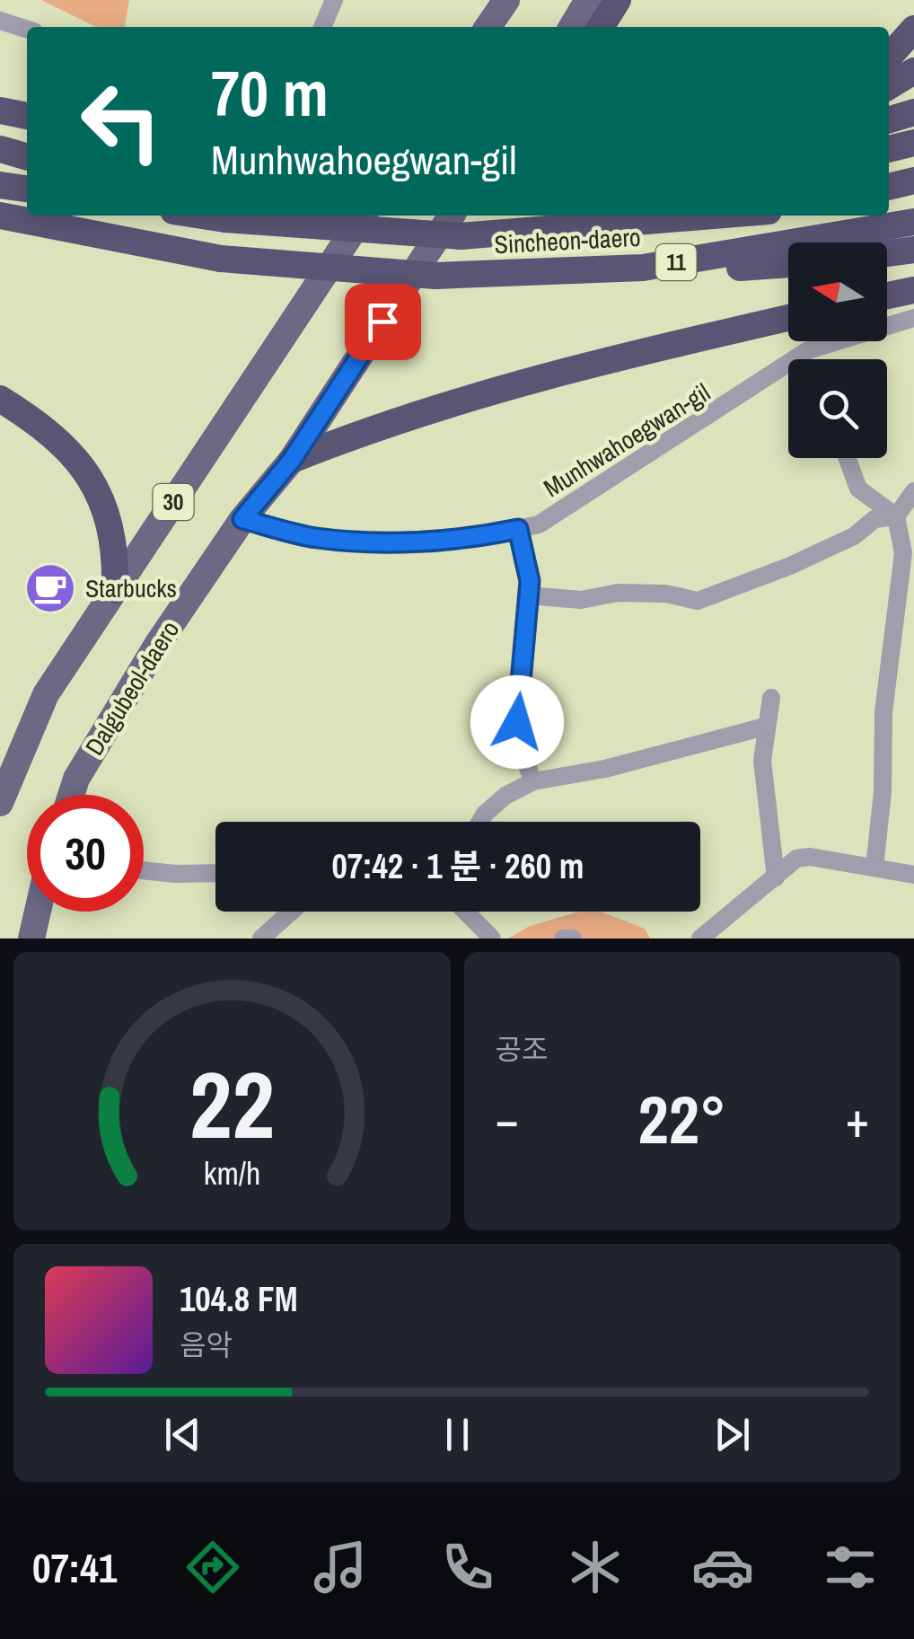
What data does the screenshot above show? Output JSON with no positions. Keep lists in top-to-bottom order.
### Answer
{
  "streets": {
    "highway": ["Sincheon-daero", "11"],
    "main road": ["30", "Dalgubeol-daero"],
    "street": ["Munhwahoegwan-gil"]
  },
  "crossings": [
    ["Munhwahoegwan-gil", "Dalgubeol-daero"]
  ],
  "places": {
    "cafe": ["Starbucks"]
  },
  "north": "left",
  "page": {
    "turn": ["70 m", "Munhwahoegwan-gil"],
    "limit": "30",
    "trip": "07:42 · 1 분 · 260 m",
    "tile": "공조",
    "heat": ["−", "22°", "+"],
    "song": ["104.8 FM", "음악"],
    "tabs": "07:41",
    "gauge": ["22", "km/h"]
  }
}
